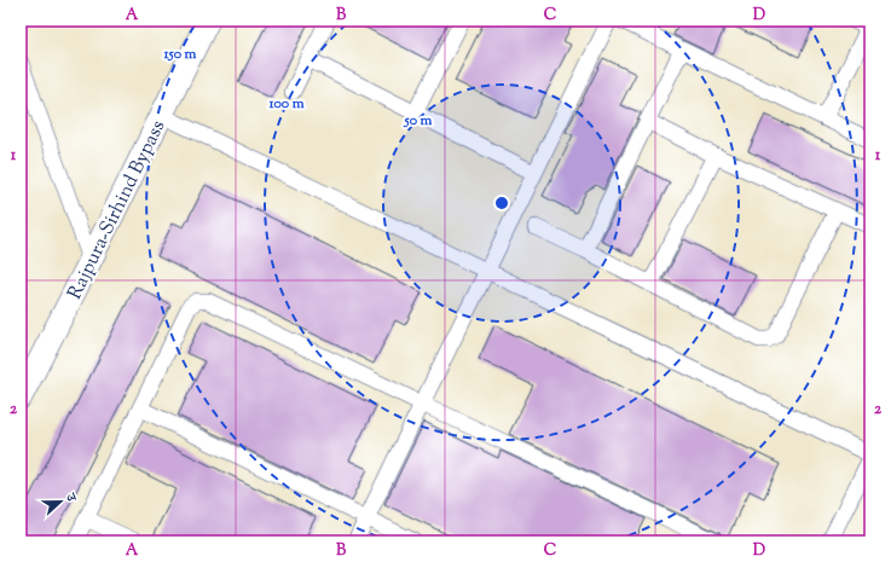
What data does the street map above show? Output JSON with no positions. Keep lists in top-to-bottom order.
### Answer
{
  "streets": {
    "main road": ["Rajpura-Sirhind Bypass"]
  },
  "north": "right",
  "grid": {
    "columns": [
      "A",
      "B",
      "C",
      "D"
    ],
    "rows": ["1", "2"]
  },
  "rings": ["150 m", "100 m", "50 m"]
}
